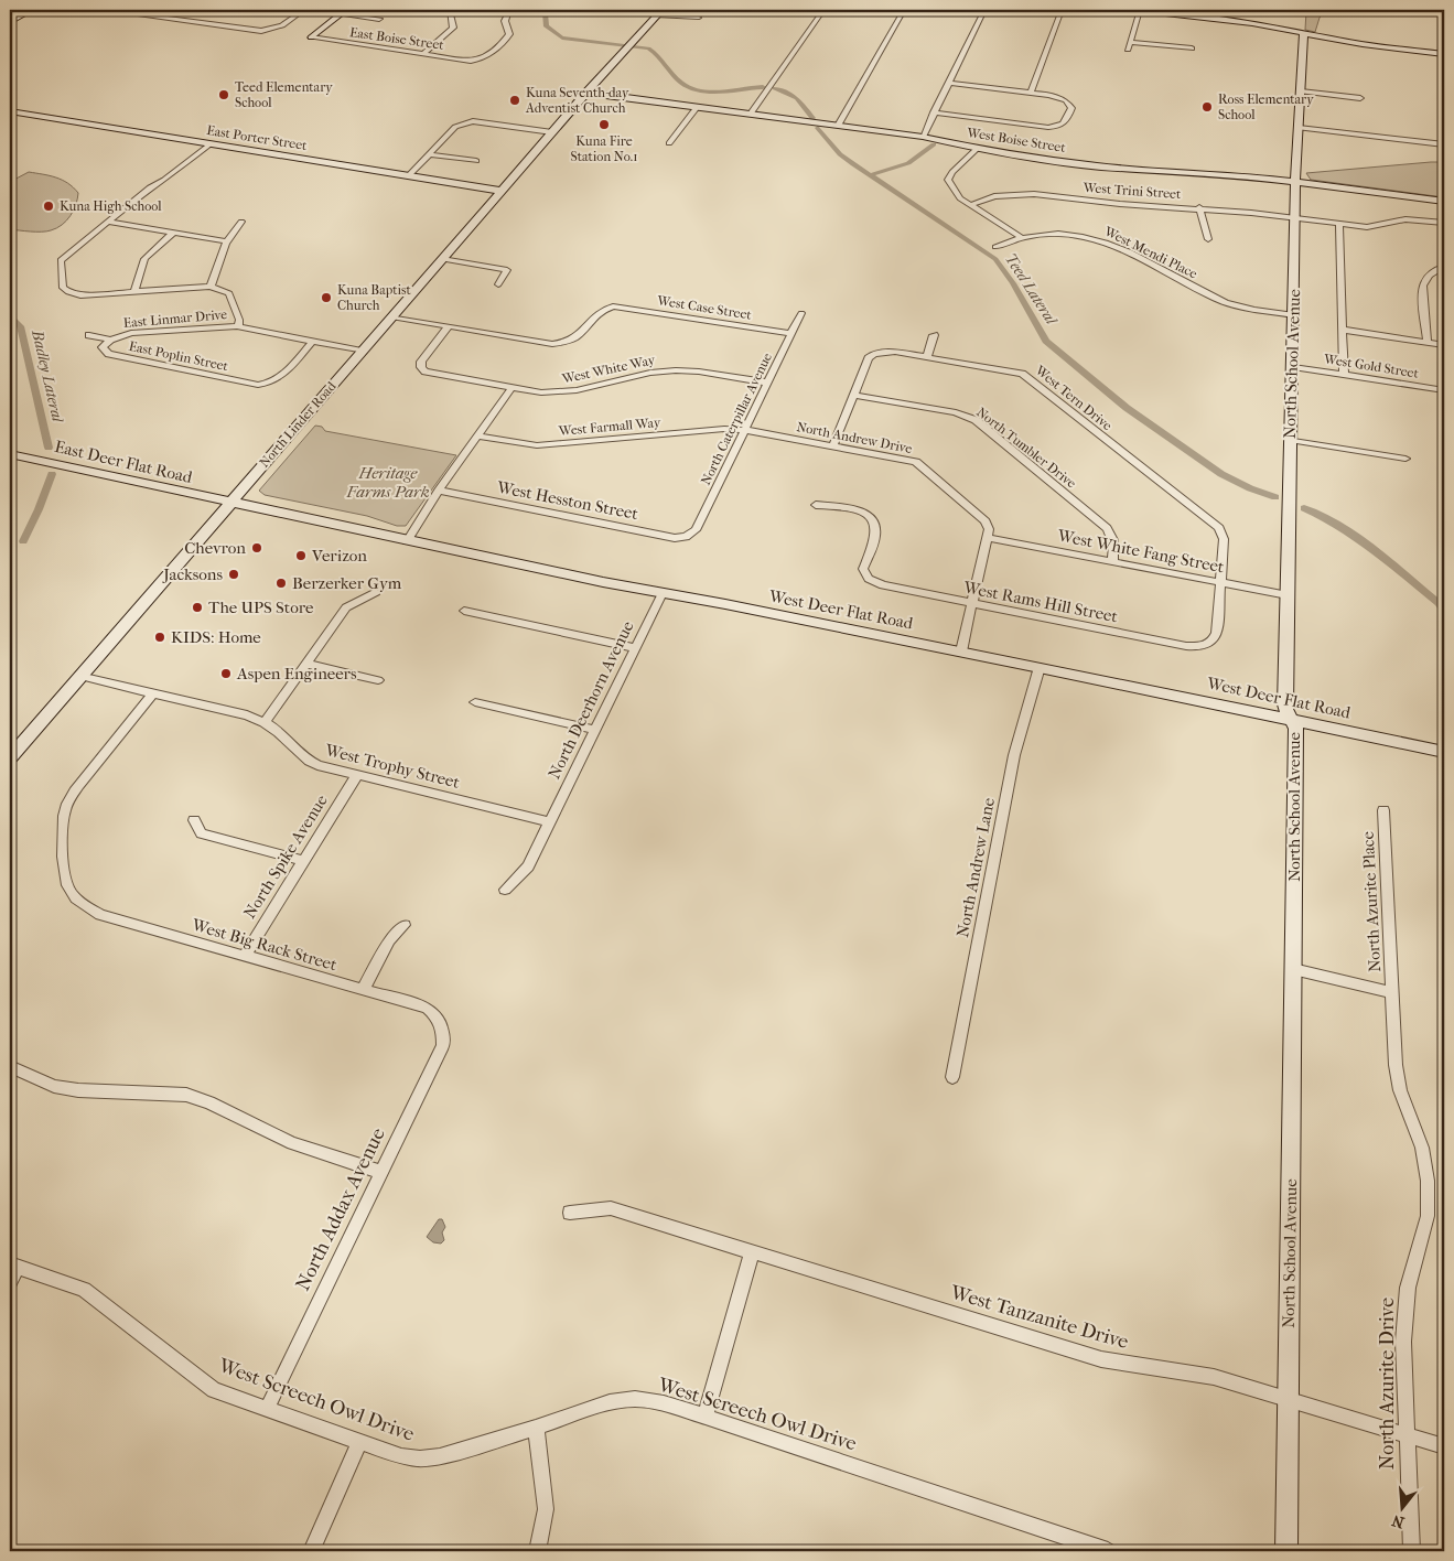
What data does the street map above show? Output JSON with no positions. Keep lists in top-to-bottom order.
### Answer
{
  "streets": {
    "main road": ["North Linder Road", "East Deer Flat Road"],
    "street": [
      "East Boise Street",
      "East Porter Street",
      "West Boise Street",
      "West Trini Street",
      "West Mendi Place",
      "West Case Street",
      "East Linmar Drive",
      "East Poplin Street",
      "North School Avenue",
      "West Gold Street",
      "West White Way",
      "West Tern Drive",
      "North Caterpillar Avenue",
      "West Farmall Way",
      "North Andrew Drive",
      "North Tumbler Drive",
      "West Hesston Street",
      "West White Fang Street",
      "West Rams Hill Street",
      "West Deer Flat Road",
      "North Deerhorn Avenue",
      "West Trophy Street",
      "North Spike Avenue",
      "North Andrew Lane",
      "North Azurite Place",
      "West Big Rack Street",
      "North Addax Avenue",
      "West Tanzanite Drive",
      "North Azurite Drive",
      "West Screech Owl Drive"
    ]
  },
  "crossings": [
    ["East Porter Street", "North Linder Road"],
    ["West Boise Street", "North School Avenue"],
    ["West Boise Street", "North Linder Road"],
    ["West Trini Street", "North School Avenue"],
    ["West Mendi Place", "North School Avenue"],
    ["West Case Street", "West White Way"],
    ["West Case Street", "North Caterpillar Avenue"],
    ["East Linmar Drive", "East Poplin Street"],
    ["East Linmar Drive", "North Linder Road"],
    ["North School Avenue", "West Gold Street"],
    ["North School Avenue", "West White Fang Street"],
    ["North School Avenue", "West Deer Flat Road"],
    ["North School Avenue", "West Tanzanite Drive"],
    ["West White Way", "North Caterpillar Avenue"],
    ["West Tern Drive", "North Tumbler Drive"],
    ["West Tern Drive", "West White Fang Street"],
    ["West Tern Drive", "West Rams Hill Street"],
    ["North Caterpillar Avenue", "West Farmall Way"],
    ["North Caterpillar Avenue", "North Andrew Drive"],
    ["North Caterpillar Avenue", "West Hesston Street"],
    ["North Linder Road", "East Deer Flat Road"],
    ["North Linder Road", "West Deer Flat Road"],
    ["North Linder Road", "West Trophy Street"],
    ["West Farmall Way", "North Andrew Drive"],
    ["North Andrew Drive", "West White Fang Street"],
    ["North Tumbler Drive", "West White Fang Street"],
    ["East Deer Flat Road", "West Deer Flat Road"],
    ["West White Fang Street", "West Rams Hill Street"],
    ["West Deer Flat Road", "North Deerhorn Avenue"],
    ["West Deer Flat Road", "North Andrew Lane"],
    ["North Deerhorn Avenue", "West Trophy Street"],
    ["West Trophy Street", "North Spike Avenue"],
    ["West Trophy Street", "West Big Rack Street"],
    ["North Spike Avenue", "West Big Rack Street"],
    ["North Azurite Place", "North Azurite Drive"],
    ["West Big Rack Street", "North Addax Avenue"],
    ["North Addax Avenue", "West Screech Owl Drive"],
    ["West Tanzanite Drive", "North Azurite Drive"]
  ],
  "water": ["Teed Lateral", "Badley Lateral"],
  "parks": ["Heritage Farms Park"],
  "places": [
    "Teed Elementary School",
    "Kuna Seventh-day Adventist Church",
    "Ross Elementary School",
    "Kuna Fire Station No.1",
    "Kuna High School",
    "Kuna Baptist Church",
    "Chevron",
    "Verizon",
    "Jacksons",
    "Berzerker Gym",
    "The UPS Store",
    "KIDS: Home",
    "Aspen Engineers"
  ],
  "north": "bottom"
}
